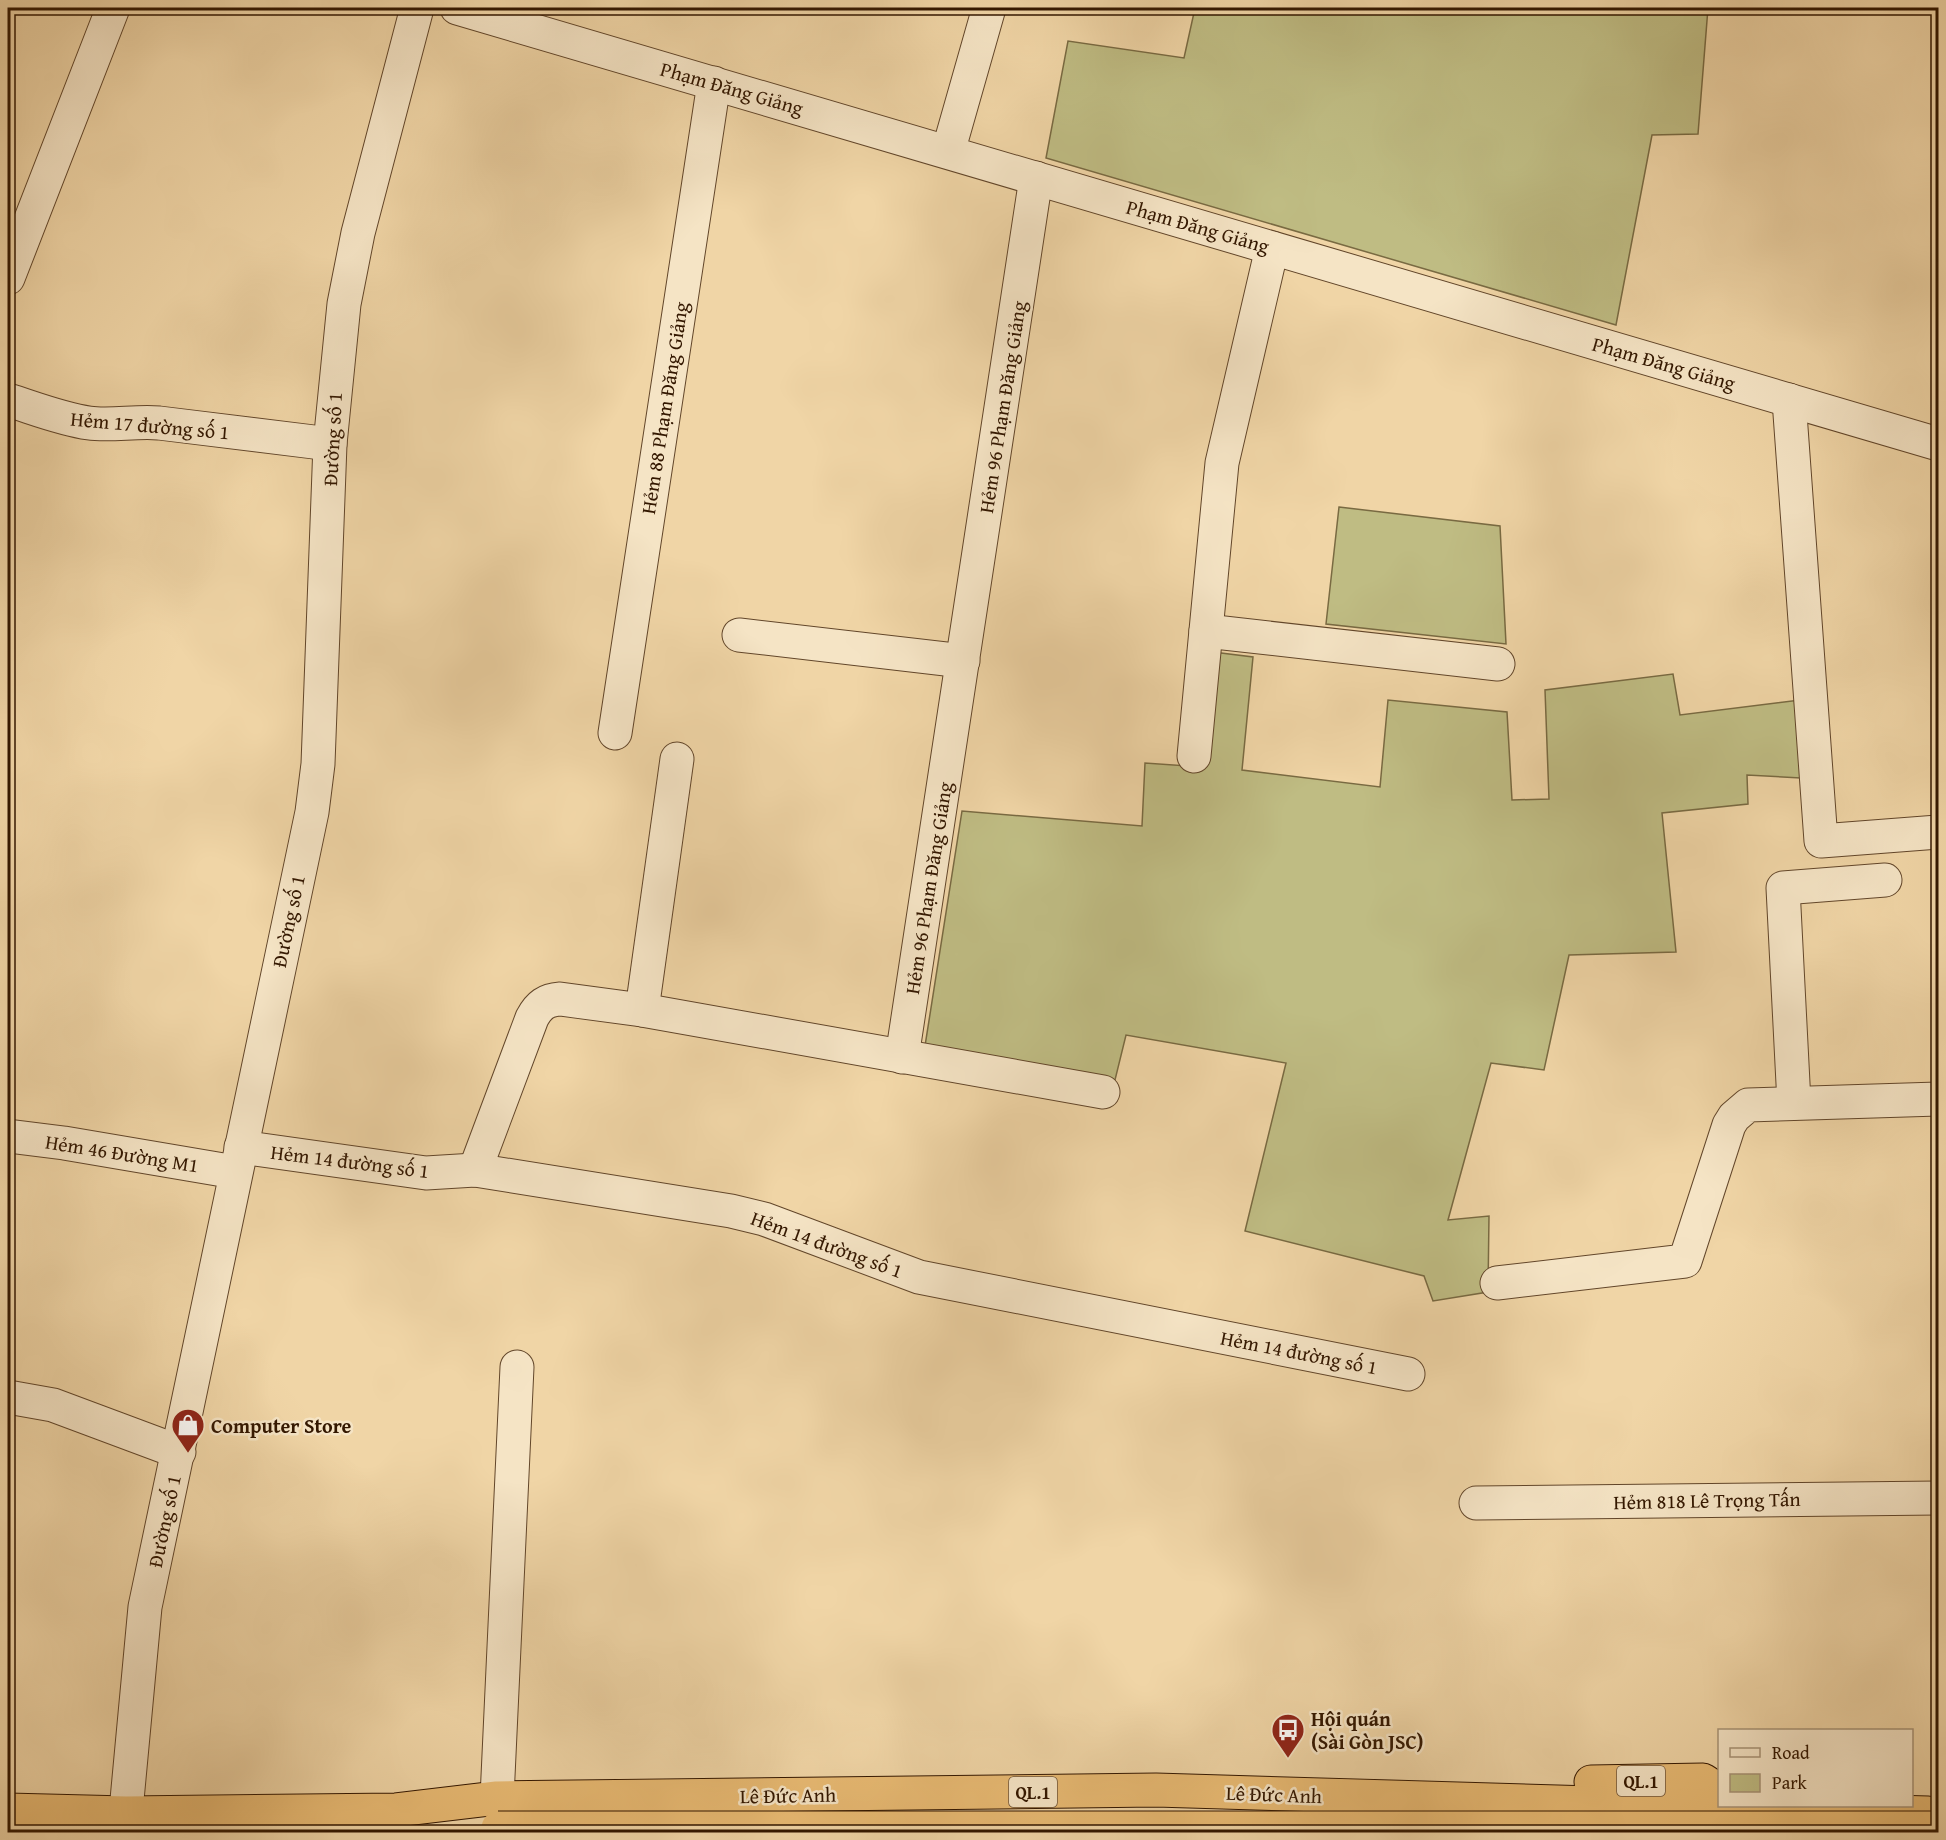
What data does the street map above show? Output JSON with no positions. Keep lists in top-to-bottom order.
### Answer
{
  "streets": {
    "highway": ["QL.1", "Lê Đức Anh"],
    "street": [
      "Phạm Đăng Giảng",
      "Hẻm 96 Phạm Đăng Giảng",
      "Hẻm 88 Phạm Đăng Giảng",
      "Hẻm 17 đường số 1",
      "Đường số 1",
      "Hẻm 46 Đường M1",
      "Hẻm 14 đường số 1",
      "Hẻm 818 Lê Trọng Tấn"
    ]
  },
  "crossings": [
    ["Phạm Đăng Giảng", "Hẻm 96 Phạm Đăng Giảng"],
    ["Phạm Đăng Giảng", "Hẻm 88 Phạm Đăng Giảng"],
    ["Hẻm 17 đường số 1", "Đường số 1"],
    ["Đường số 1", "Hẻm 46 Đường M1"],
    ["Đường số 1", "Hẻm 14 đường số 1"],
    ["Đường số 1", "QL.1"],
    ["Hẻm 46 Đường M1", "Hẻm 14 đường số 1"],
    ["QL.1", "Lê Đức Anh"]
  ],
  "places": {
    "shop": ["Computer Store"],
    "bus stop": ["Hội quán (Sài Gòn JSC)"]
  },
  "legend": ["Road", "Park"]
}
